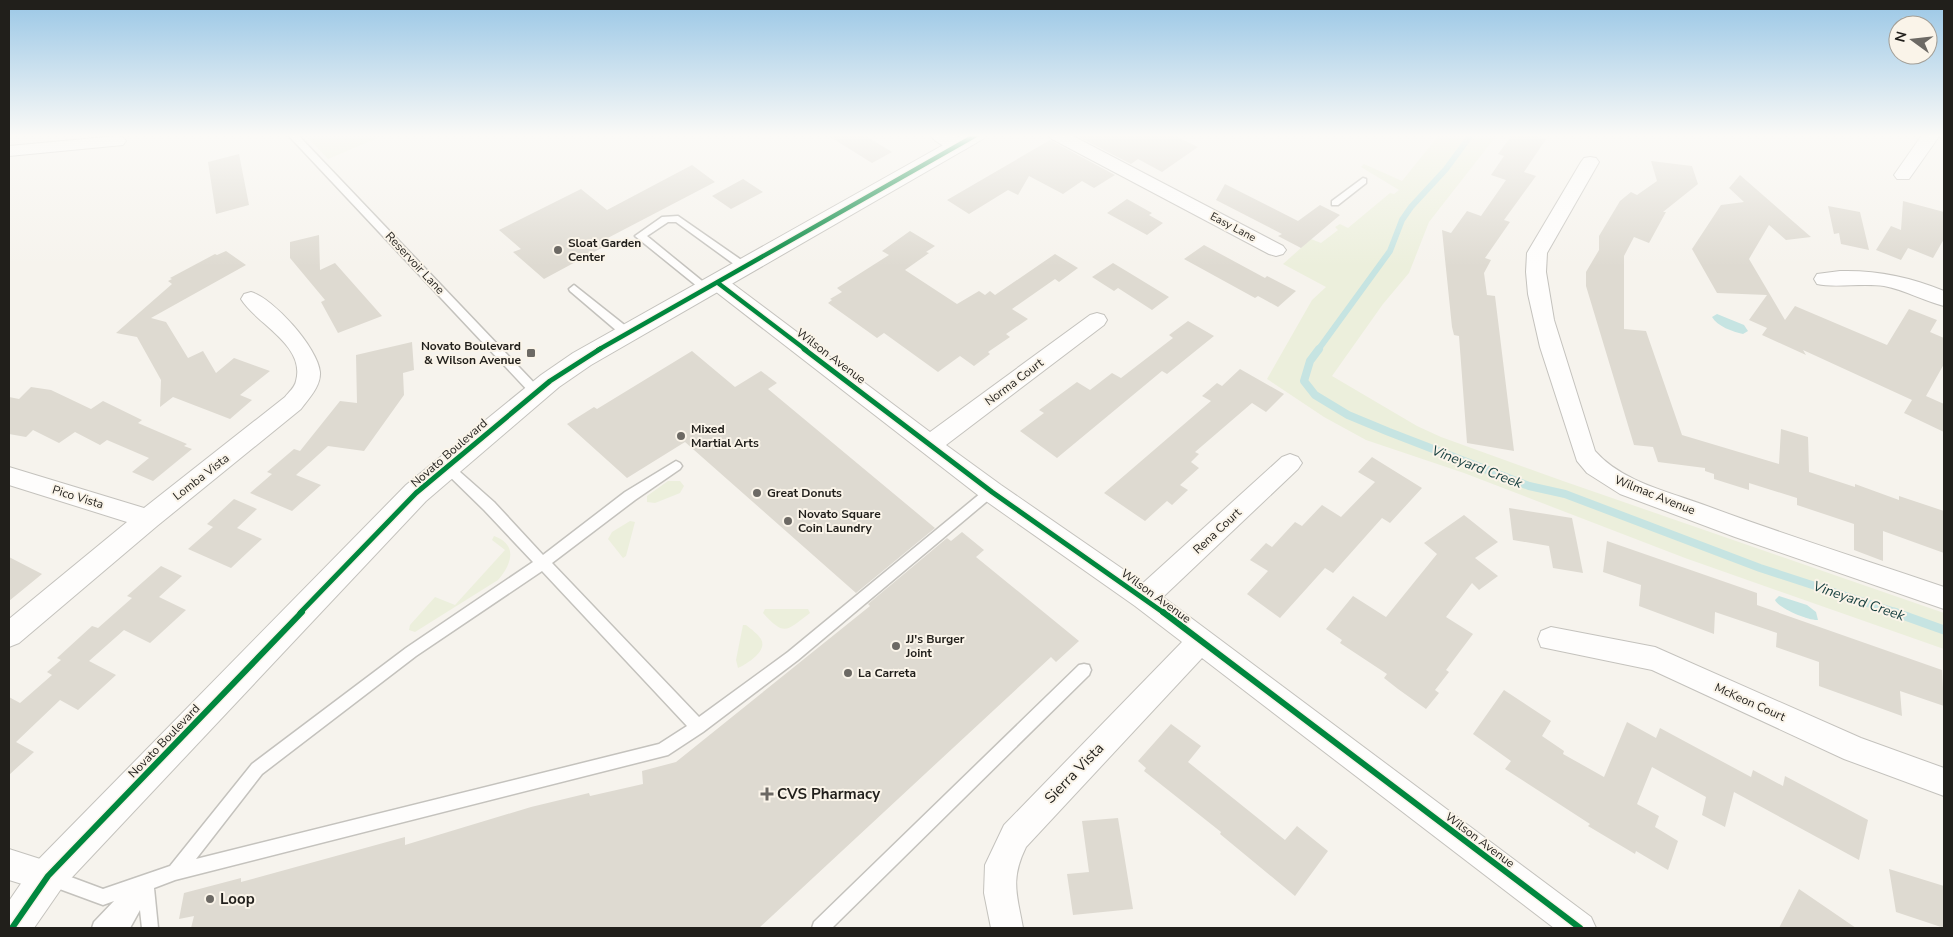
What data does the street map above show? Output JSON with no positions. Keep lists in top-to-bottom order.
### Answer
{
  "streets": {
    "main road": ["Novato Boulevard"],
    "street": [
      "Easy Lane",
      "Wilson Avenue",
      "Norma Court",
      "Lomba Vista",
      "Wilmac Avenue",
      "Pico Vista",
      "Rena Court",
      "McKeon Court",
      "Sierra Vista"
    ],
    "lane": ["Reservoir Lane"]
  },
  "crossings": [
    ["Reservoir Lane", "Novato Boulevard"],
    ["Wilson Avenue", "Norma Court"],
    ["Wilson Avenue", "Novato Boulevard"],
    ["Wilson Avenue", "Rena Court"],
    ["Wilson Avenue", "Sierra Vista"],
    ["Lomba Vista", "Pico Vista"]
  ],
  "water": ["Vineyard Creek"],
  "places": {
    "other": [
      "Sloat Garden Center",
      "Mixed Martial Arts",
      "Great Donuts",
      "Novato Square Coin Laundry",
      "JJ's Burger Joint",
      "La Carreta",
      "Loop"
    ],
    "transit": ["Novato Boulevard & Wilson Avenue"],
    "health": ["CVS Pharmacy"]
  },
  "north": "left"
}
